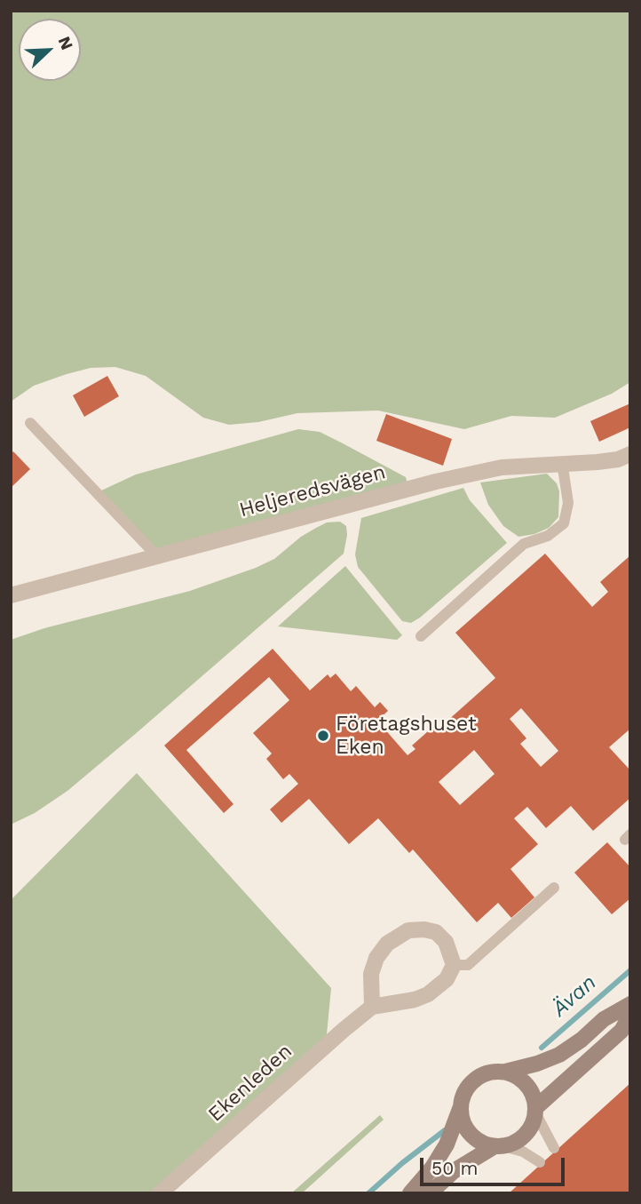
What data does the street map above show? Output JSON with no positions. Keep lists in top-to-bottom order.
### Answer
{
  "streets": {
    "street": ["Heljeredsvägen", "Ekenleden"]
  },
  "water": ["Ävan"],
  "places": ["Företagshuset Eken"],
  "scale_bar": "50 m",
  "north": "top right"
}
